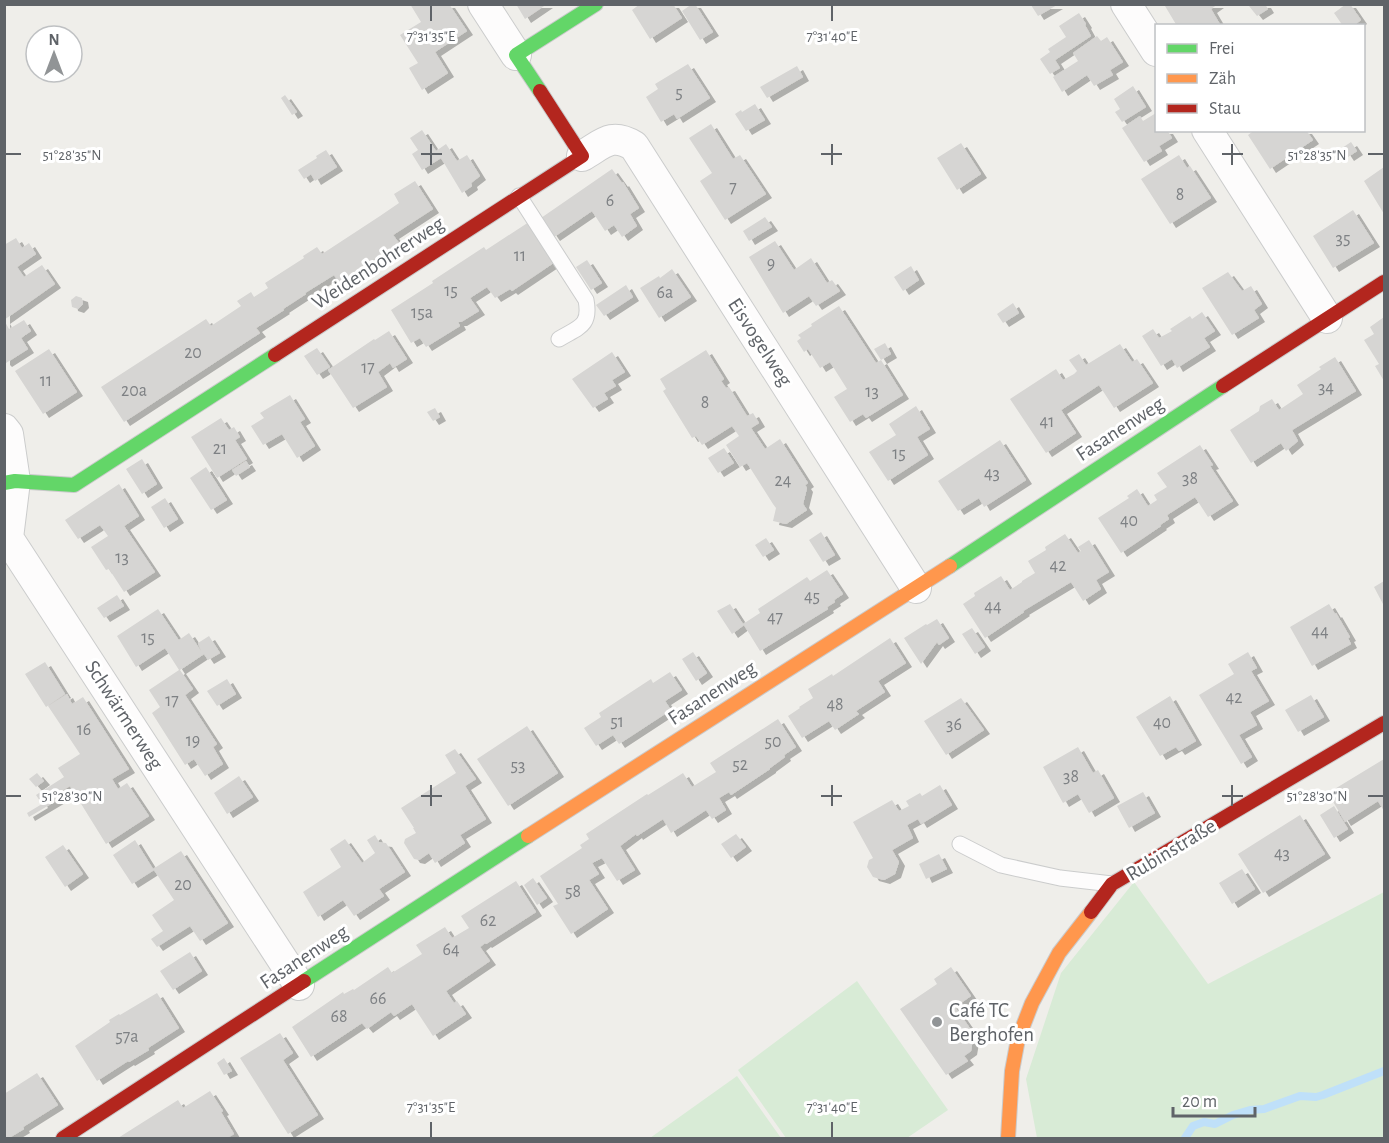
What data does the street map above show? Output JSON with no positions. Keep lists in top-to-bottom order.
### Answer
{
  "streets": {
    "street": [
      "Weidenbohrerweg",
      "Eisvogelweg",
      "Fasanenweg",
      "Schwärmerweg",
      "Rubinstraße"
    ]
  },
  "crossings": [
    ["Weidenbohrerweg", "Eisvogelweg"],
    ["Weidenbohrerweg", "Schwärmerweg"],
    ["Eisvogelweg", "Fasanenweg"],
    ["Fasanenweg", "Schwärmerweg"]
  ],
  "places": ["Café TC Berghofen"],
  "house_numbers": [
    "5",
    "7",
    "8",
    "6",
    "35",
    "11",
    "9",
    "15",
    "6a",
    "15a",
    "20",
    "17",
    "11",
    "34",
    "20a",
    "13",
    "8",
    "41",
    "21",
    "15",
    "43",
    "38",
    "24",
    "40",
    "13",
    "42",
    "45",
    "44",
    "47",
    "44",
    "15",
    "42",
    "17",
    "48",
    "51",
    "40",
    "36",
    "16",
    "19",
    "50",
    "52",
    "53",
    "38",
    "43",
    "20",
    "58",
    "62",
    "64",
    "66",
    "68",
    "57a"
  ],
  "legend": ["Frei", "Zäh", "Stau"],
  "scale_bar": "20 m",
  "north": "top",
  "coordinates": [
    "7°31'35\"E",
    "7°31'40\"E",
    "51°28'35\"N",
    "51°28'30\"N"
  ]
}
